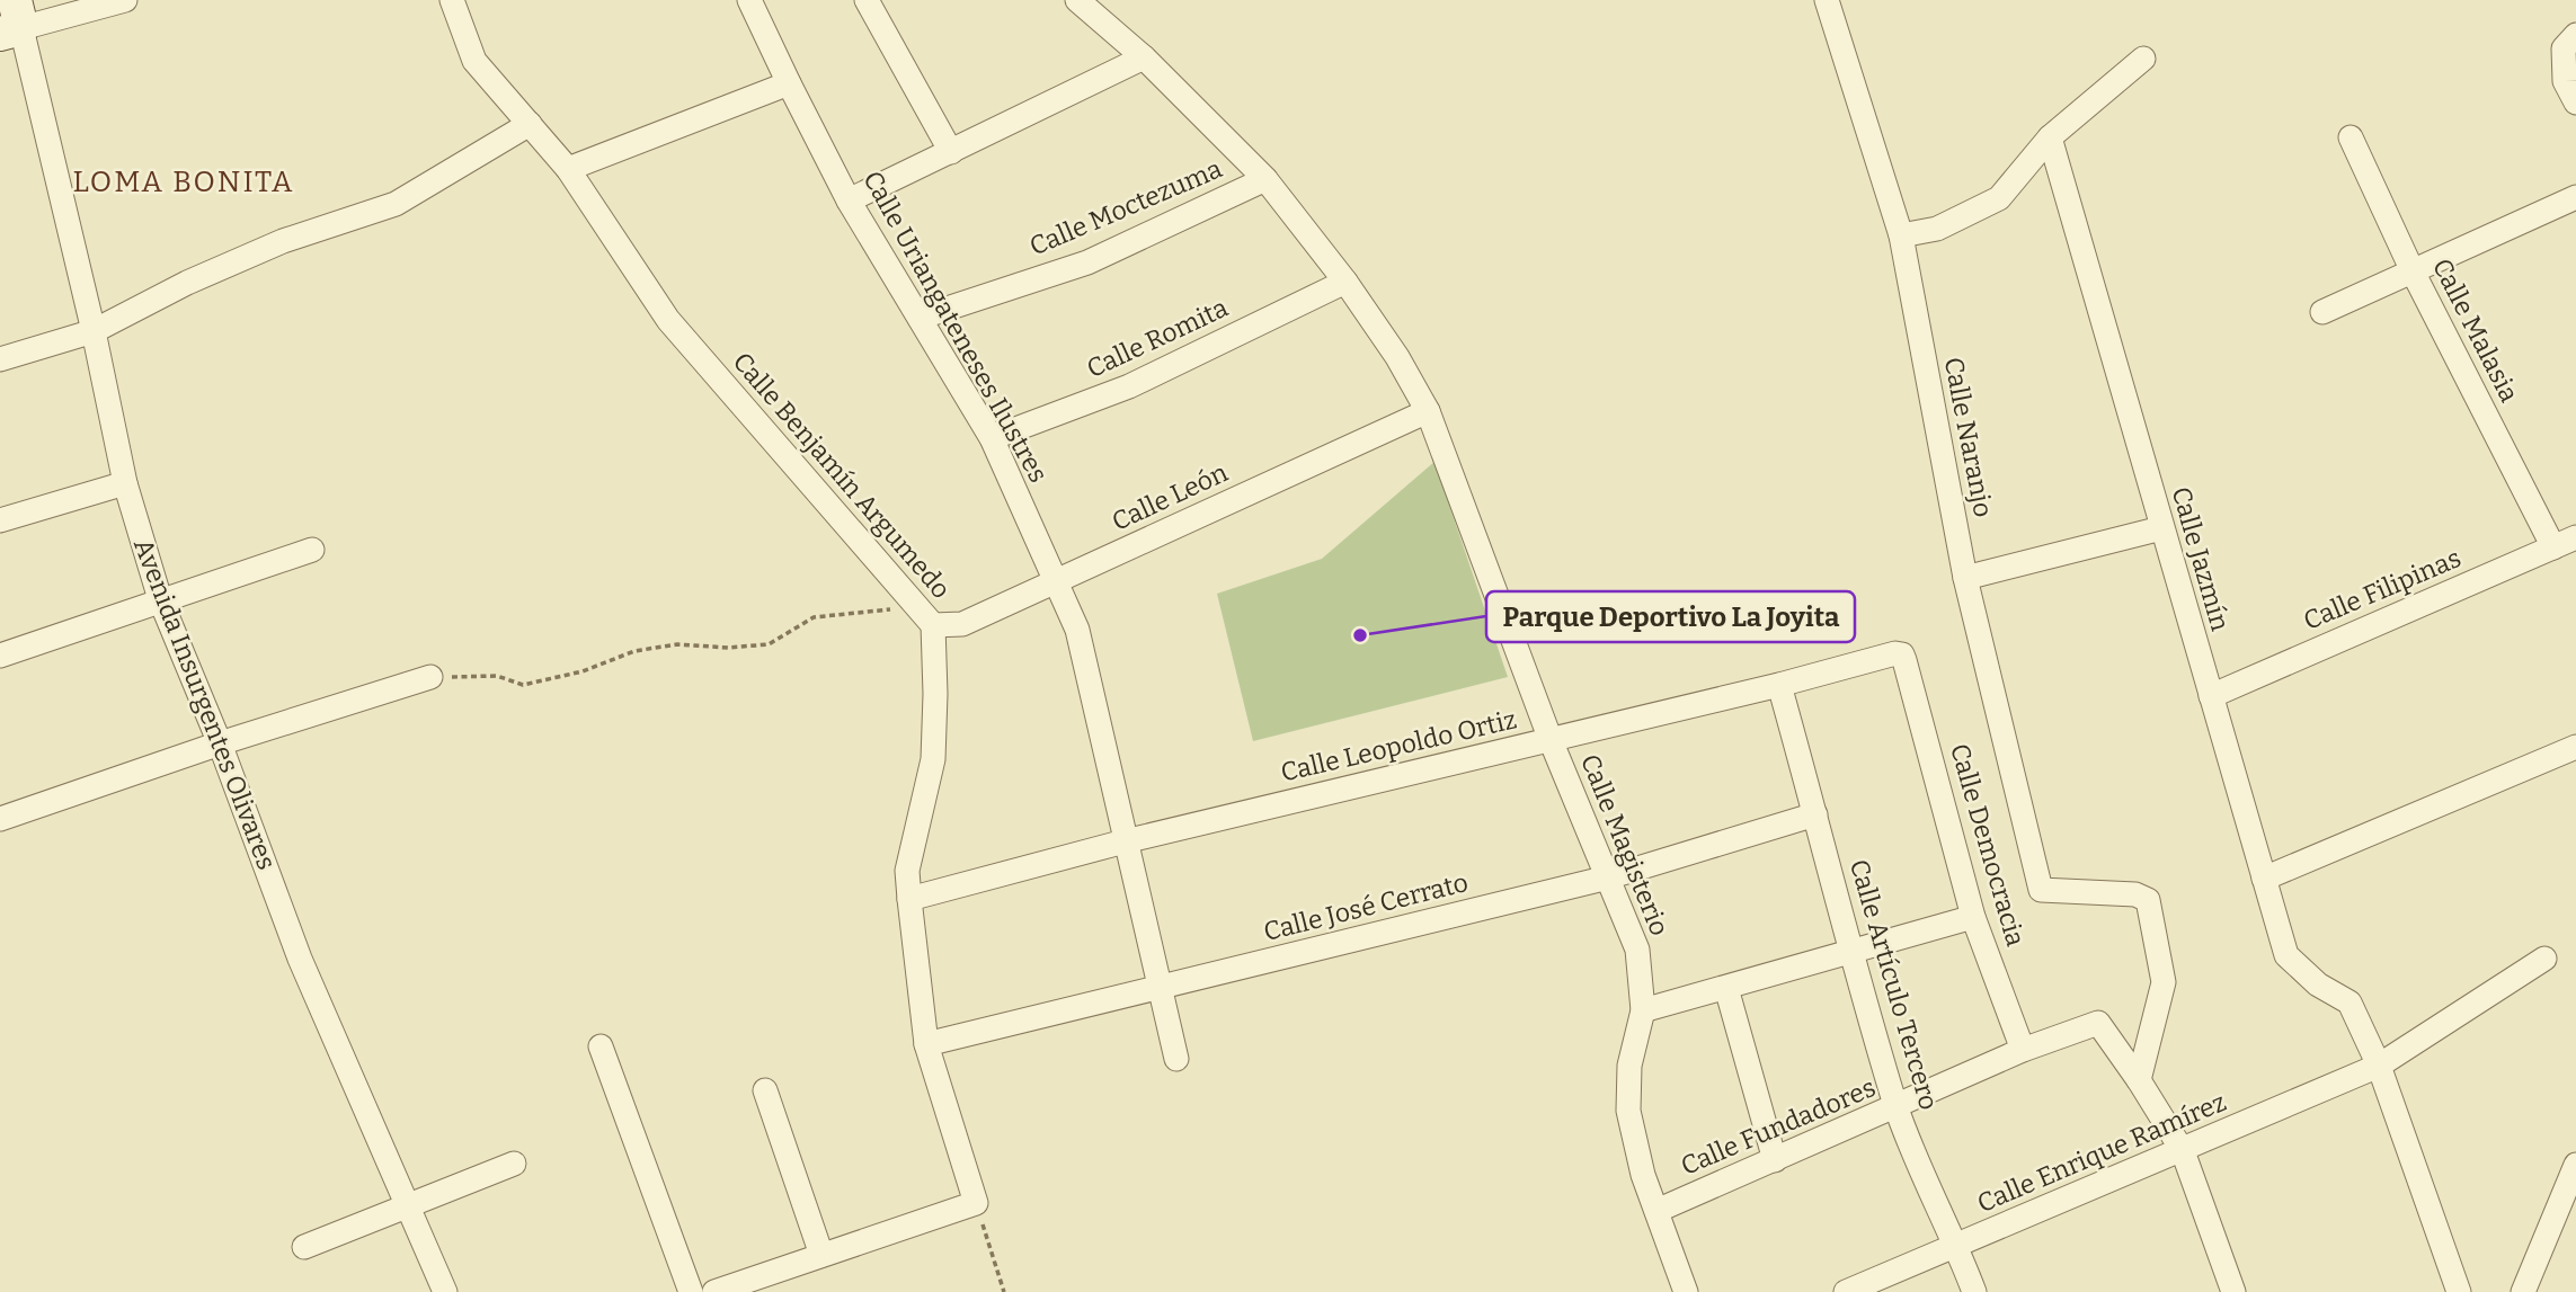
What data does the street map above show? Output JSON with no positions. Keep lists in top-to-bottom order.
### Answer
{
  "streets": {
    "street": [
      "Calle Moctezuma",
      "Calle Uriangateneses Ilustres",
      "Calle Malasia",
      "Calle Romita",
      "Calle Naranjo",
      "Calle Benjamín Argumedo",
      "Calle León",
      "Calle Jazmín",
      "Calle Filipinas",
      "Avenida Insurgentes Olivares",
      "Calle Leopoldo Ortiz",
      "Calle Magisterio",
      "Calle Democracia",
      "Calle José Cerrato",
      "Calle Artículo Tercero",
      "Calle Fundadores",
      "Calle Enrique Ramírez"
    ]
  },
  "crossings": [
    ["Calle Moctezuma", "Calle Uriangateneses Ilustres"],
    ["Calle Moctezuma", "Calle Magisterio"],
    ["Calle Uriangateneses Ilustres", "Calle Romita"],
    ["Calle Uriangateneses Ilustres", "Calle León"],
    ["Calle Uriangateneses Ilustres", "Calle Leopoldo Ortiz"],
    ["Calle Uriangateneses Ilustres", "Calle José Cerrato"],
    ["Calle Malasia", "Calle Filipinas"],
    ["Calle Romita", "Calle Magisterio"],
    ["Calle Naranjo", "Calle Fundadores"],
    ["Calle Benjamín Argumedo", "Calle León"],
    ["Calle Benjamín Argumedo", "Calle Leopoldo Ortiz"],
    ["Calle Benjamín Argumedo", "Calle José Cerrato"],
    ["Calle León", "Calle Magisterio"],
    ["Calle Jazmín", "Calle Filipinas"],
    ["Calle Jazmín", "Calle Enrique Ramírez"],
    ["Calle Leopoldo Ortiz", "Calle Magisterio"],
    ["Calle Leopoldo Ortiz", "Calle Democracia"],
    ["Calle Leopoldo Ortiz", "Calle Artículo Tercero"],
    ["Calle Magisterio", "Calle José Cerrato"],
    ["Calle Magisterio", "Calle Fundadores"],
    ["Calle Democracia", "Calle Fundadores"],
    ["Calle José Cerrato", "Calle Artículo Tercero"],
    ["Calle Artículo Tercero", "Calle Fundadores"],
    ["Calle Artículo Tercero", "Calle Enrique Ramírez"]
  ],
  "districts": ["LOMA BONITA"],
  "places": ["Parque Deportivo La Joyita"]
}
